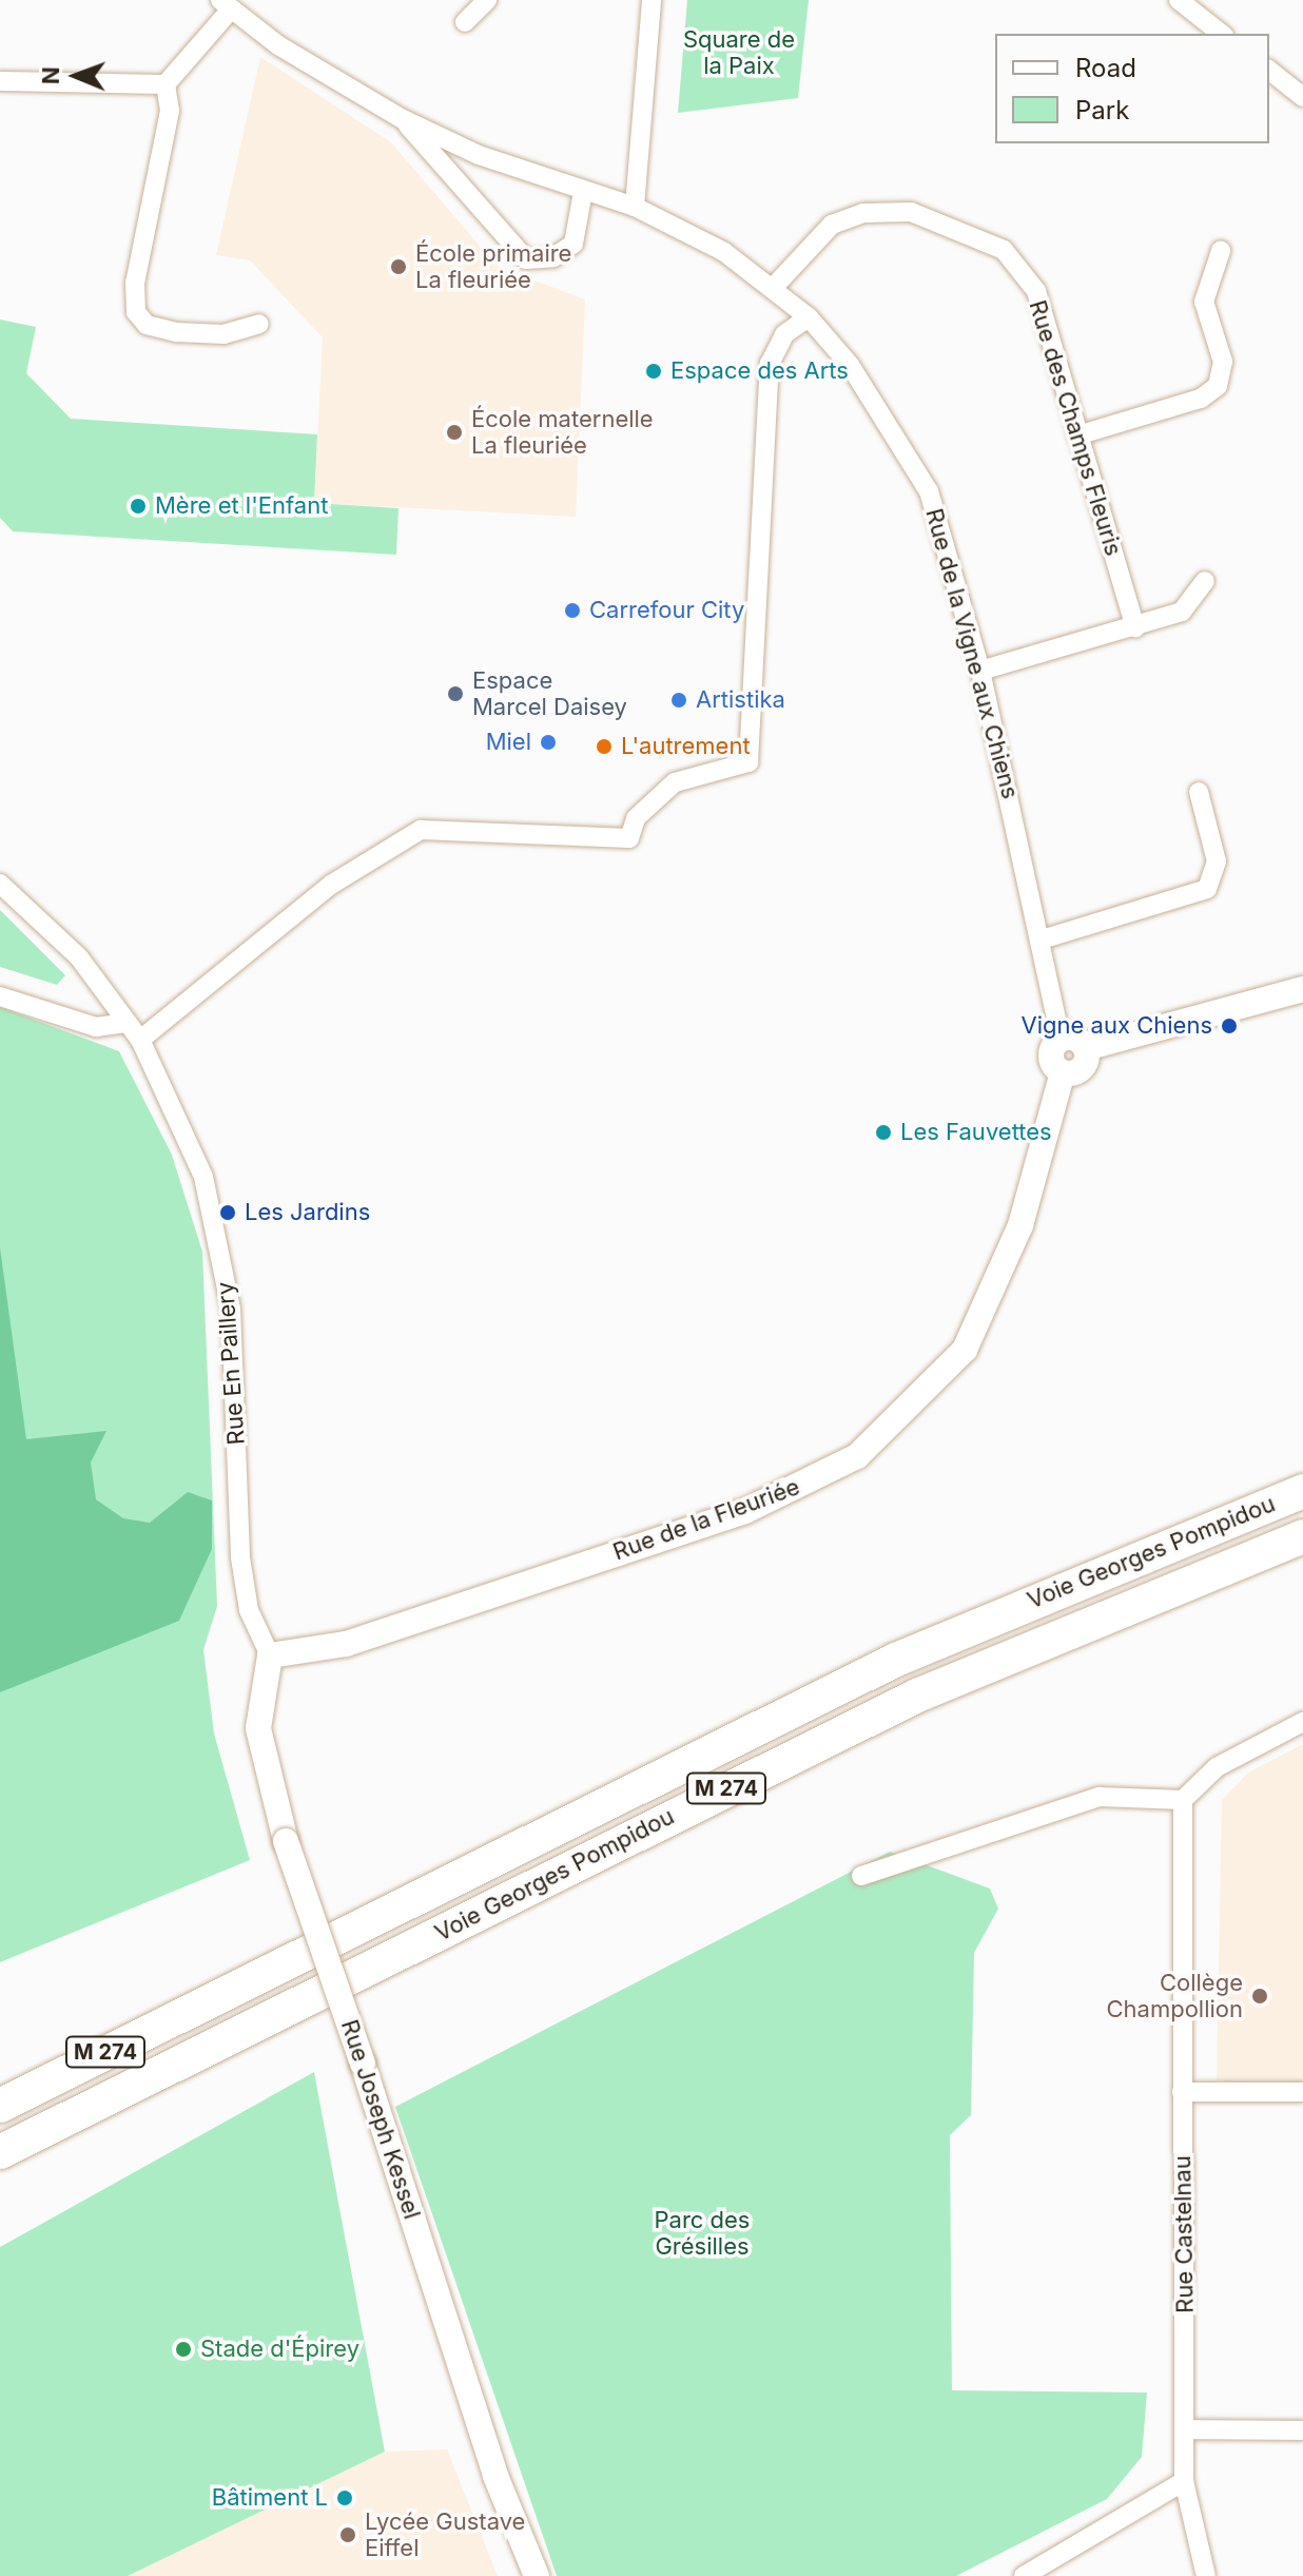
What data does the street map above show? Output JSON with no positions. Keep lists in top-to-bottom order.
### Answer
{
  "streets": {
    "highway": ["Voie Georges Pompidou", "M 274"],
    "street": [
      "Rue des Champs Fleuris",
      "Rue de la Vigne aux Chiens",
      "Rue En Paillery",
      "Rue de la Fleuriée",
      "Rue Joseph Kessel",
      "Rue Castelnau"
    ]
  },
  "crossings": [
    ["Rue des Champs Fleuris", "Rue de la Vigne aux Chiens"],
    ["Rue En Paillery", "Rue de la Fleuriée"],
    ["Rue En Paillery", "Rue Joseph Kessel"],
    ["Rue de la Fleuriée", "Rue Joseph Kessel"]
  ],
  "parks": ["Square de la Paix", "Parc des Grésilles"],
  "places": [
    "École primaire La fleuriée",
    "Espace des Arts",
    "École maternelle La fleuriée",
    "Mère et l'Enfant",
    "Carrefour City",
    "Espace Marcel Daisey",
    "Artistika",
    "Miel",
    "L'autrement",
    "Vigne aux Chiens",
    "Les Fauvettes",
    "Les Jardins",
    "Collège Champollion",
    "Stade d'Épirey",
    "Bâtiment L",
    "Lycée Gustave Eiffel"
  ],
  "legend": ["Road", "Park"],
  "north": "left"
}
